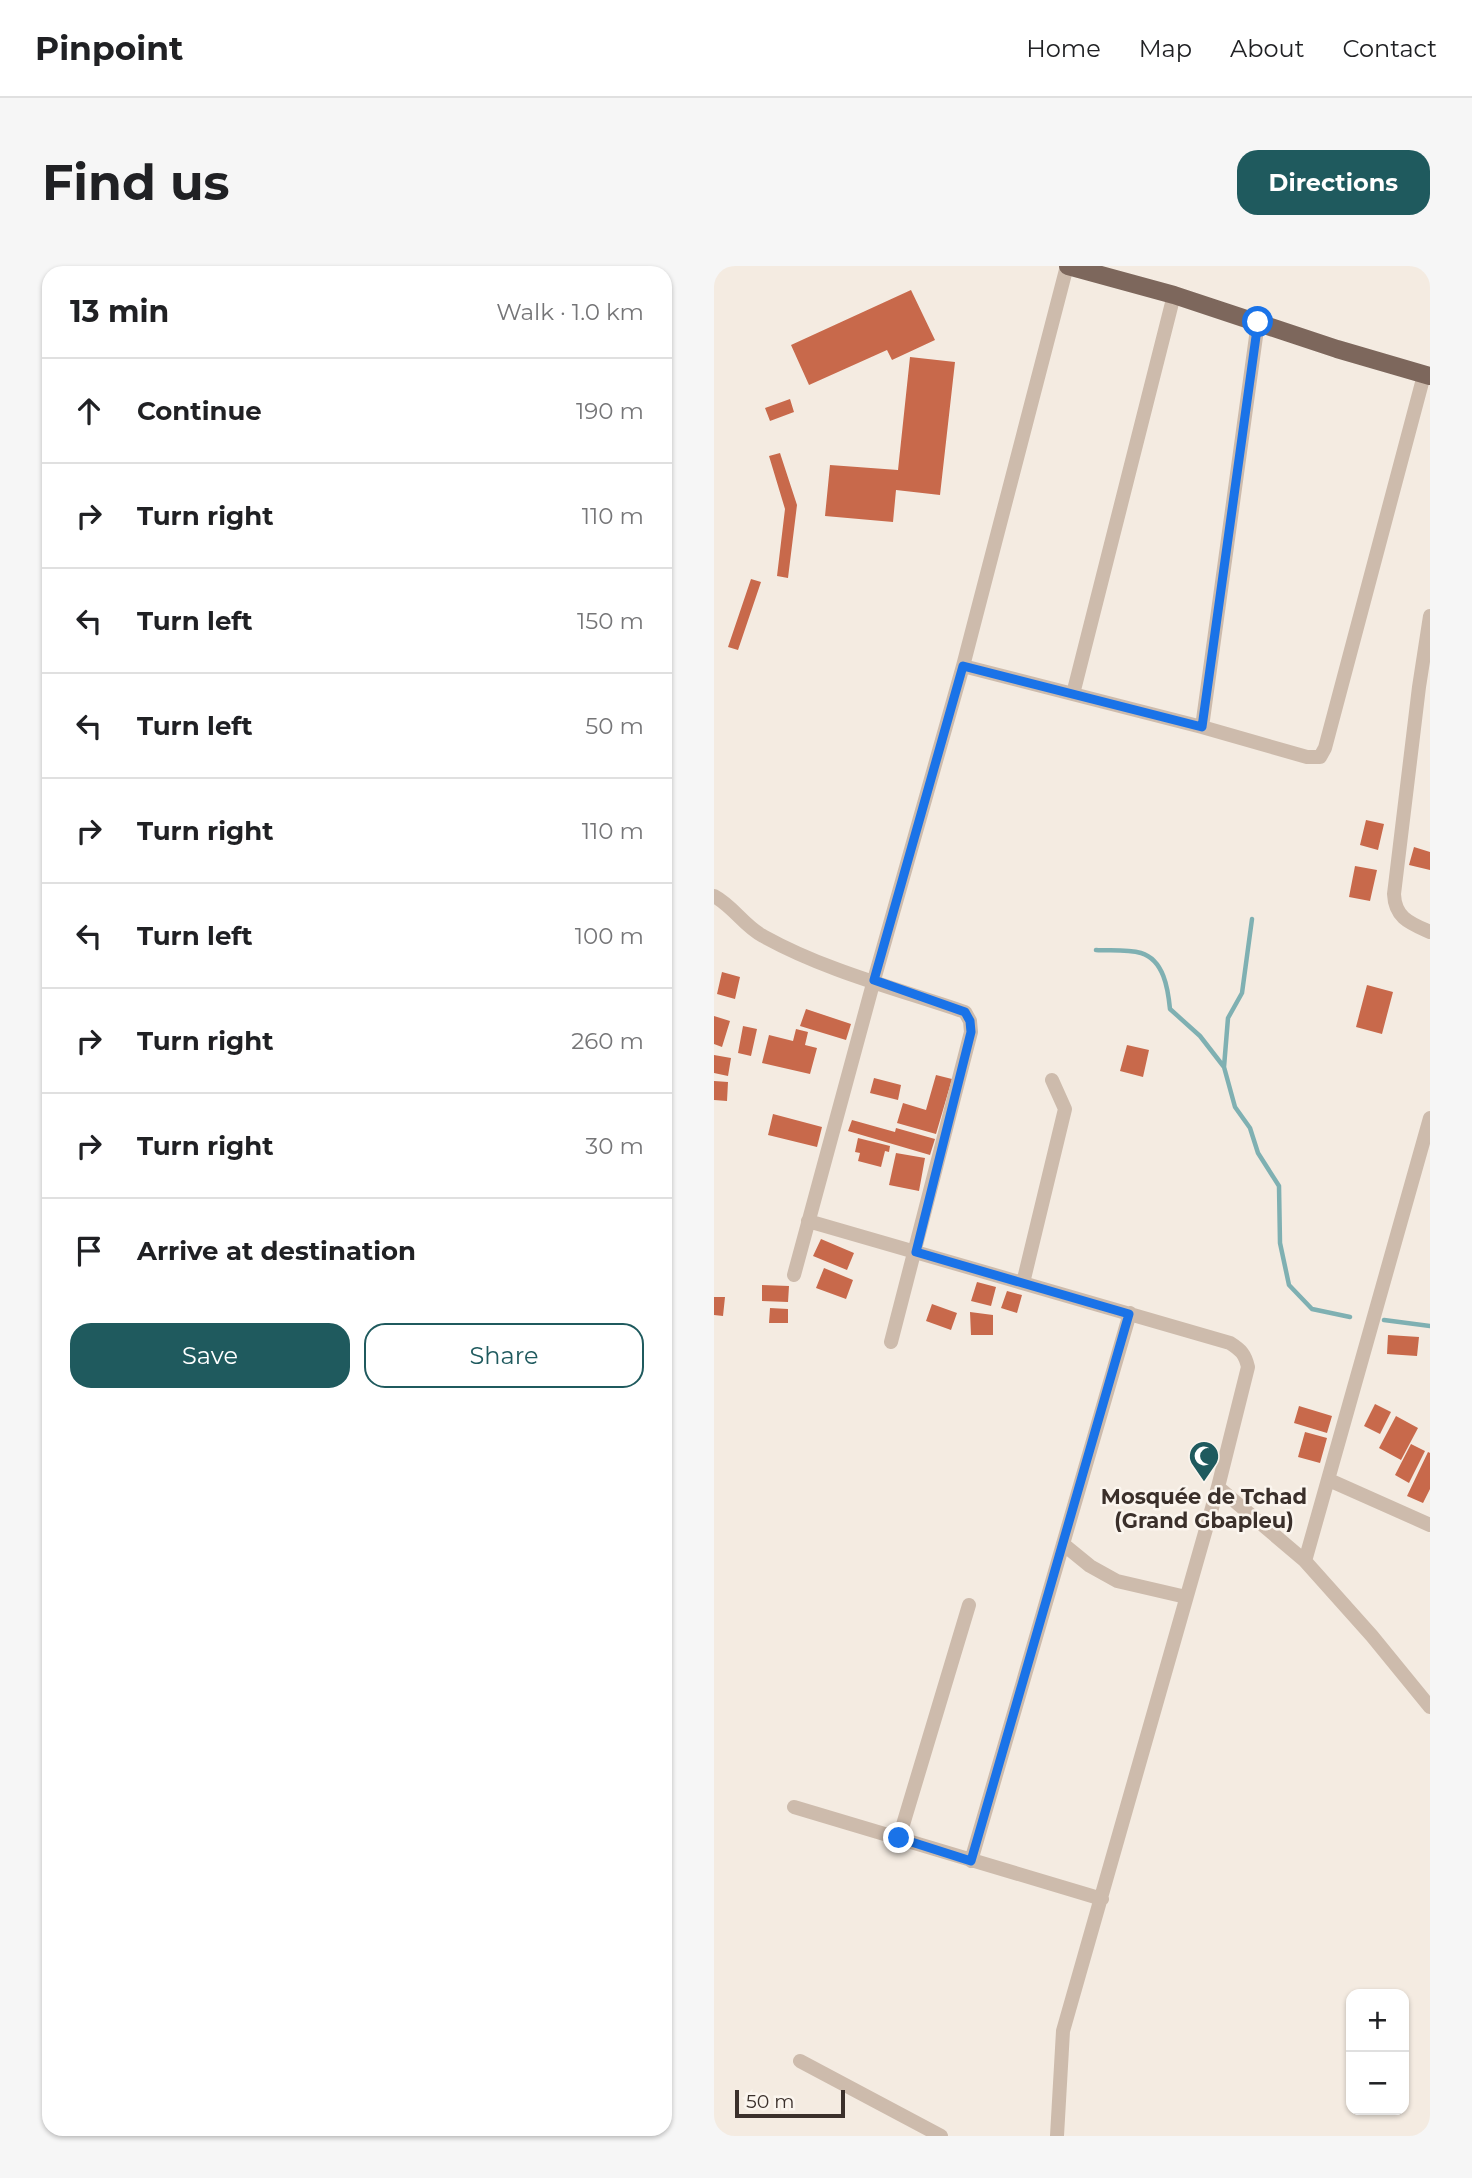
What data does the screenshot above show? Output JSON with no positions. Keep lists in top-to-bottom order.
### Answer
{
  "places": {
    "mosque": ["Mosquée de Tchad (Grand Gbapleu)"]
  },
  "scale_bar": "50 m",
  "page": {
    "header": "Pinpoint",
    "nav": [
      "Home",
      "Map",
      "About",
      "Contact"
    ],
    "buttons": [
      "Directions",
      ["Save", "Share"]
    ],
    "title": "Find us",
    "heading": ["13 min", "Walk · 1.0 km"],
    "list": [
      ["Continue", "190 m"],
      ["Turn right", "110 m"],
      ["Turn left", "150 m"],
      ["Turn left", "50 m"],
      ["Turn right", "110 m"],
      ["Turn left", "100 m"],
      ["Turn right", "260 m"],
      ["Turn right", "30 m"],
      "Arrive at destination"
    ],
    "map_buttons": ["+", "−"],
    "scale": "50 m"
  }
}
